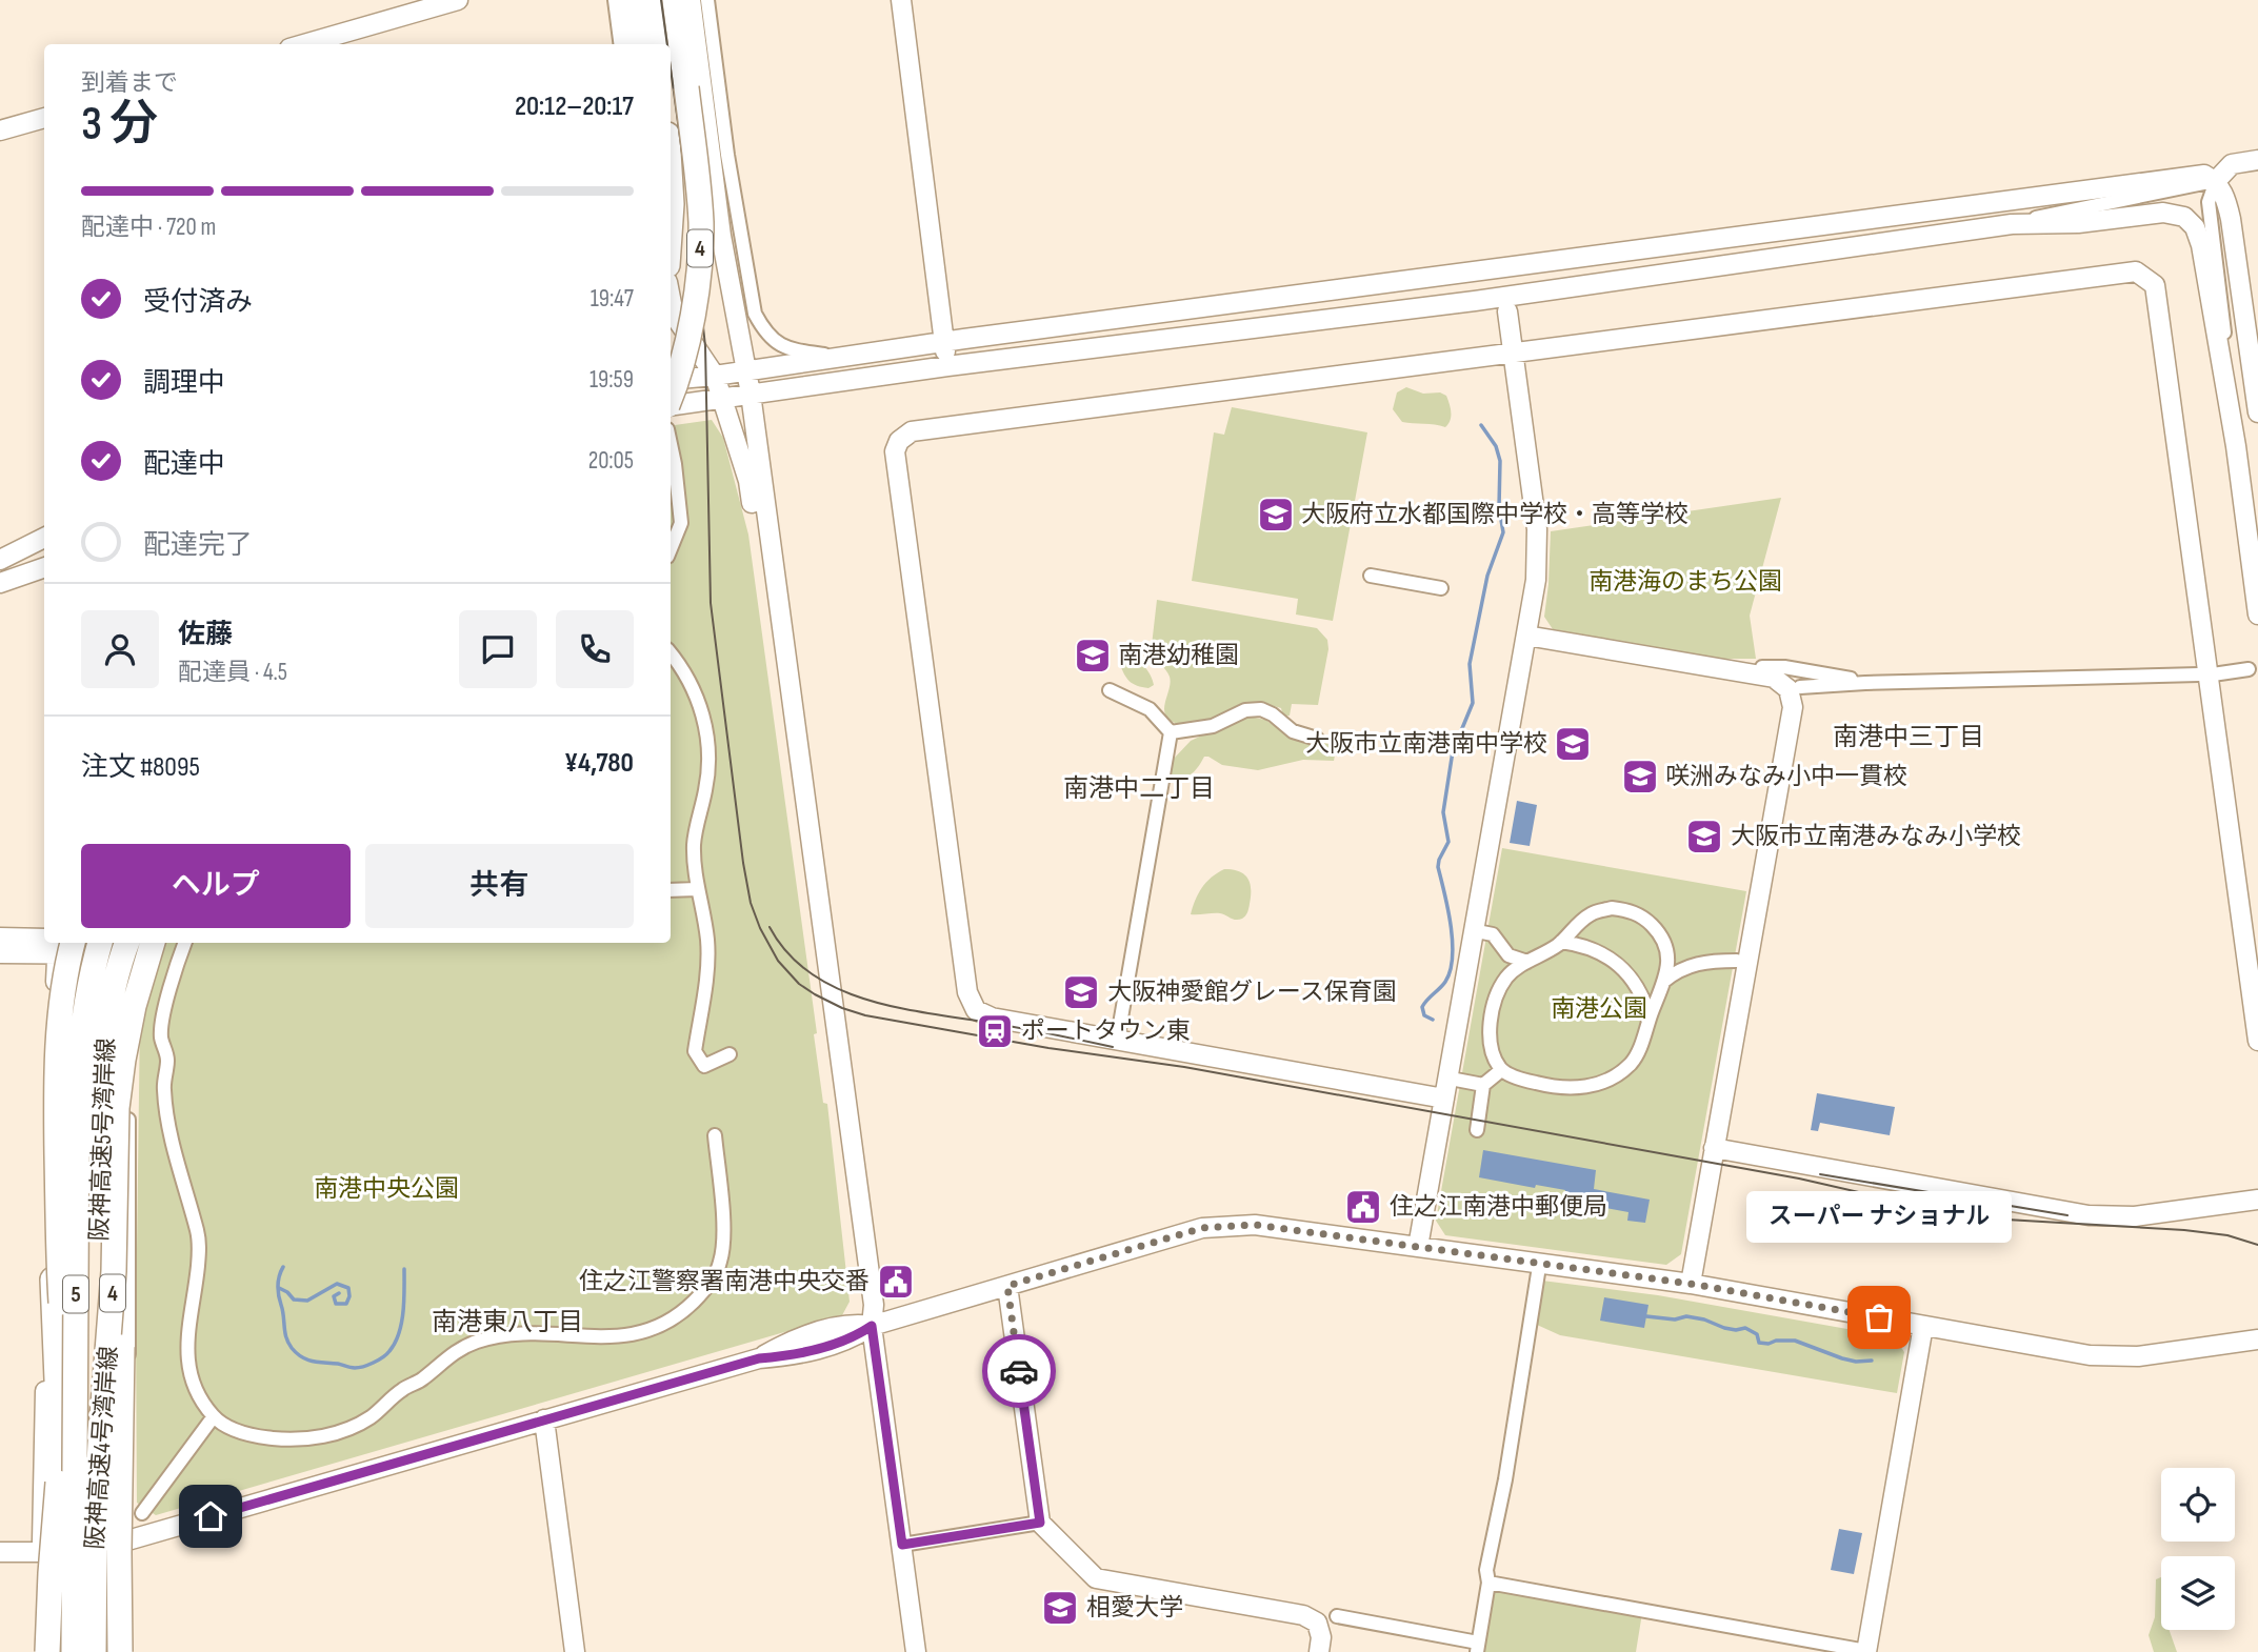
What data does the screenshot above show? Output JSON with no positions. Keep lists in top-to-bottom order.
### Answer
{
  "streets": {
    "highway": [
      "4",
      "阪神高速5号湾岸線",
      "5",
      "阪神高速4号湾岸線"
    ]
  },
  "crossings": [
    ["阪神高速5号湾岸線", "阪神高速4号湾岸線"]
  ],
  "districts": ["南港中三丁目", "南港中二丁目", "南港東八丁目"],
  "parks": ["南港海のまち公園", "南港公園", "南港中央公園"],
  "places": {
    "school or university": [
      "大阪府立水都国際中学校・高等学校",
      "南港幼稚園",
      "大阪市立南港南中学校",
      "咲洲みなみ小中一貫校",
      "大阪市立南港みなみ小学校",
      "大阪神愛館グレース保育園",
      "相愛大学"
    ],
    "station": ["ポートタウン東"],
    "public building": ["住之江南港中郵便局", "住之江警察署南港中央交番"],
    "other": ["スーパー ナショナル"]
  },
  "page": {
    "heading": ["3 分", "到着まで", "20:12–20:17"],
    "panel": [
      "佐藤",
      "配達員 · 4.5",
      "注文 #8095",
      "¥4,780"
    ],
    "bar": "配達中 · 720 m",
    "list": [
      ["受付済み", "19:47"],
      ["調理中", "19:59"],
      ["配達中", "20:05"],
      "配達完了"
    ],
    "buttons": ["ヘルプ", "共有"],
    "bubble": "スーパー ナショナル"
  }
}
